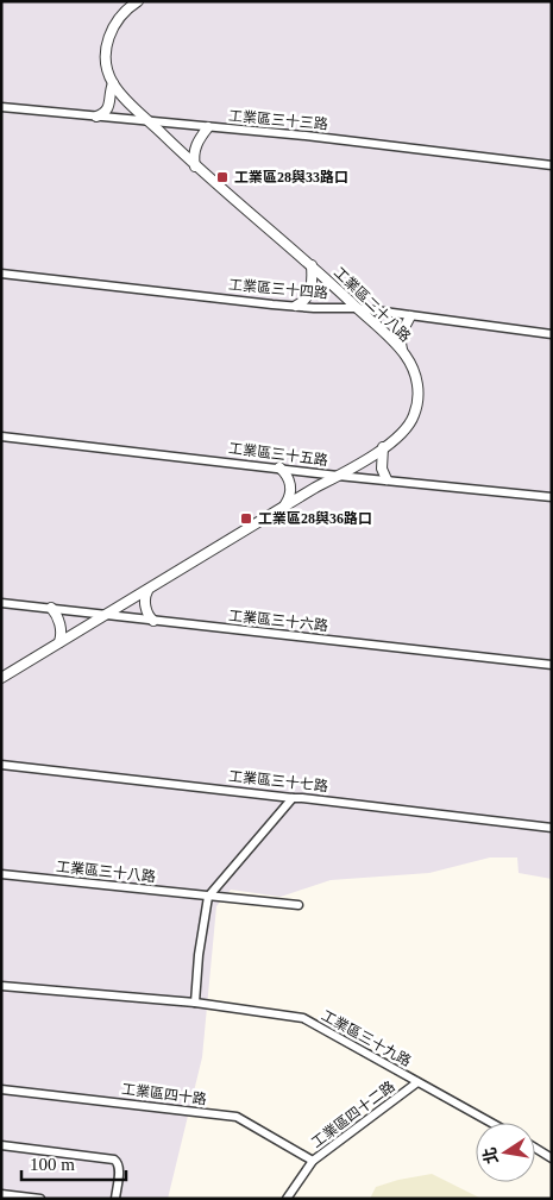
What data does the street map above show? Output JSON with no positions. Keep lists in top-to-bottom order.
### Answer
{
  "streets": {
    "street": [
      "工業區三十三路",
      "工業區三十四路",
      "工業區二十八路",
      "工業區三十五路",
      "工業區三十六路",
      "工業區三十七路",
      "工業區三十八路",
      "工業區三十九路",
      "工業區四十路",
      "工業區四十二路"
    ]
  },
  "crossings": [
    ["工業區三十三路", "工業區二十八路"],
    ["工業區三十四路", "工業區二十八路"],
    ["工業區二十八路", "工業區三十五路"],
    ["工業區二十八路", "工業區三十六路"],
    ["工業區三十九路", "工業區四十二路"],
    ["工業區四十路", "工業區四十二路"]
  ],
  "places": {
    "transit": ["工業區28與33路口", "工業區28與36路口"]
  },
  "scale_bar": "100 m",
  "north": "left"
}
